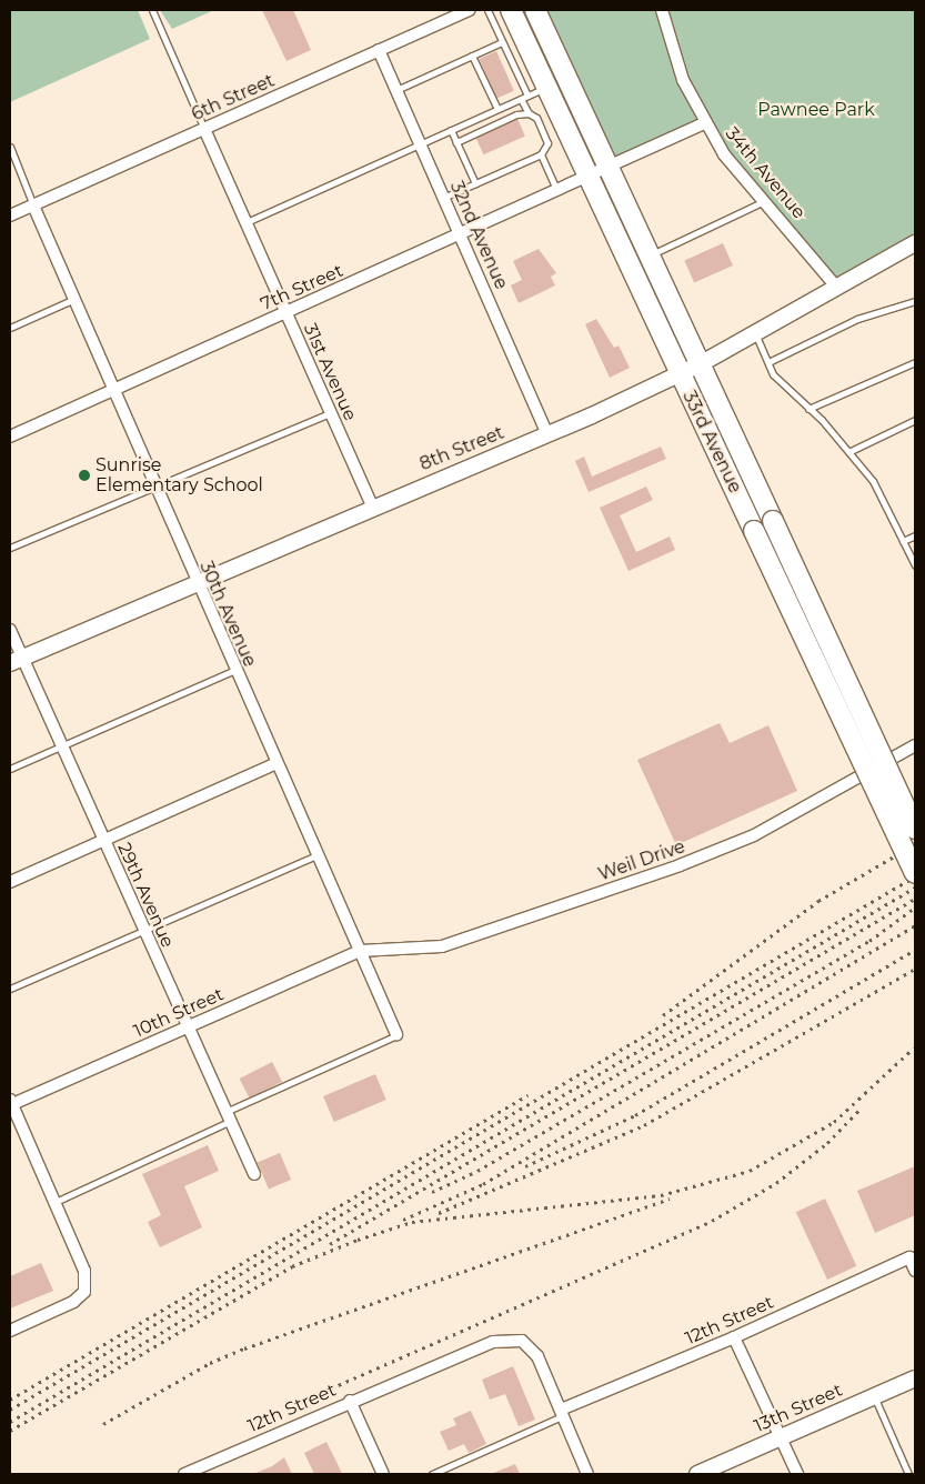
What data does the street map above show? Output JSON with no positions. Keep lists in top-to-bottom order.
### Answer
{
  "streets": {
    "highway": ["33rd Avenue"],
    "main road": ["8th Street", "13th Street"],
    "street": [
      "6th Street",
      "34th Avenue",
      "32nd Avenue",
      "7th Street",
      "31st Avenue",
      "30th Avenue",
      "Weil Drive",
      "29th Avenue",
      "10th Street",
      "12th Street"
    ]
  },
  "crossings": [
    ["6th Street", "32nd Avenue"],
    ["6th Street", "31st Avenue"],
    ["6th Street", "30th Avenue"],
    ["34th Avenue", "7th Street"],
    ["34th Avenue", "8th Street"],
    ["32nd Avenue", "7th Street"],
    ["32nd Avenue", "8th Street"],
    ["7th Street", "31st Avenue"],
    ["7th Street", "33rd Avenue"],
    ["7th Street", "30th Avenue"],
    ["31st Avenue", "8th Street"],
    ["33rd Avenue", "8th Street"],
    ["8th Street", "30th Avenue"],
    ["8th Street", "29th Avenue"],
    ["30th Avenue", "Weil Drive"],
    ["30th Avenue", "10th Street"],
    ["Weil Drive", "10th Street"],
    ["29th Avenue", "10th Street"]
  ],
  "parks": ["Pawnee Park"],
  "places": ["Sunrise Elementary School"]
}
